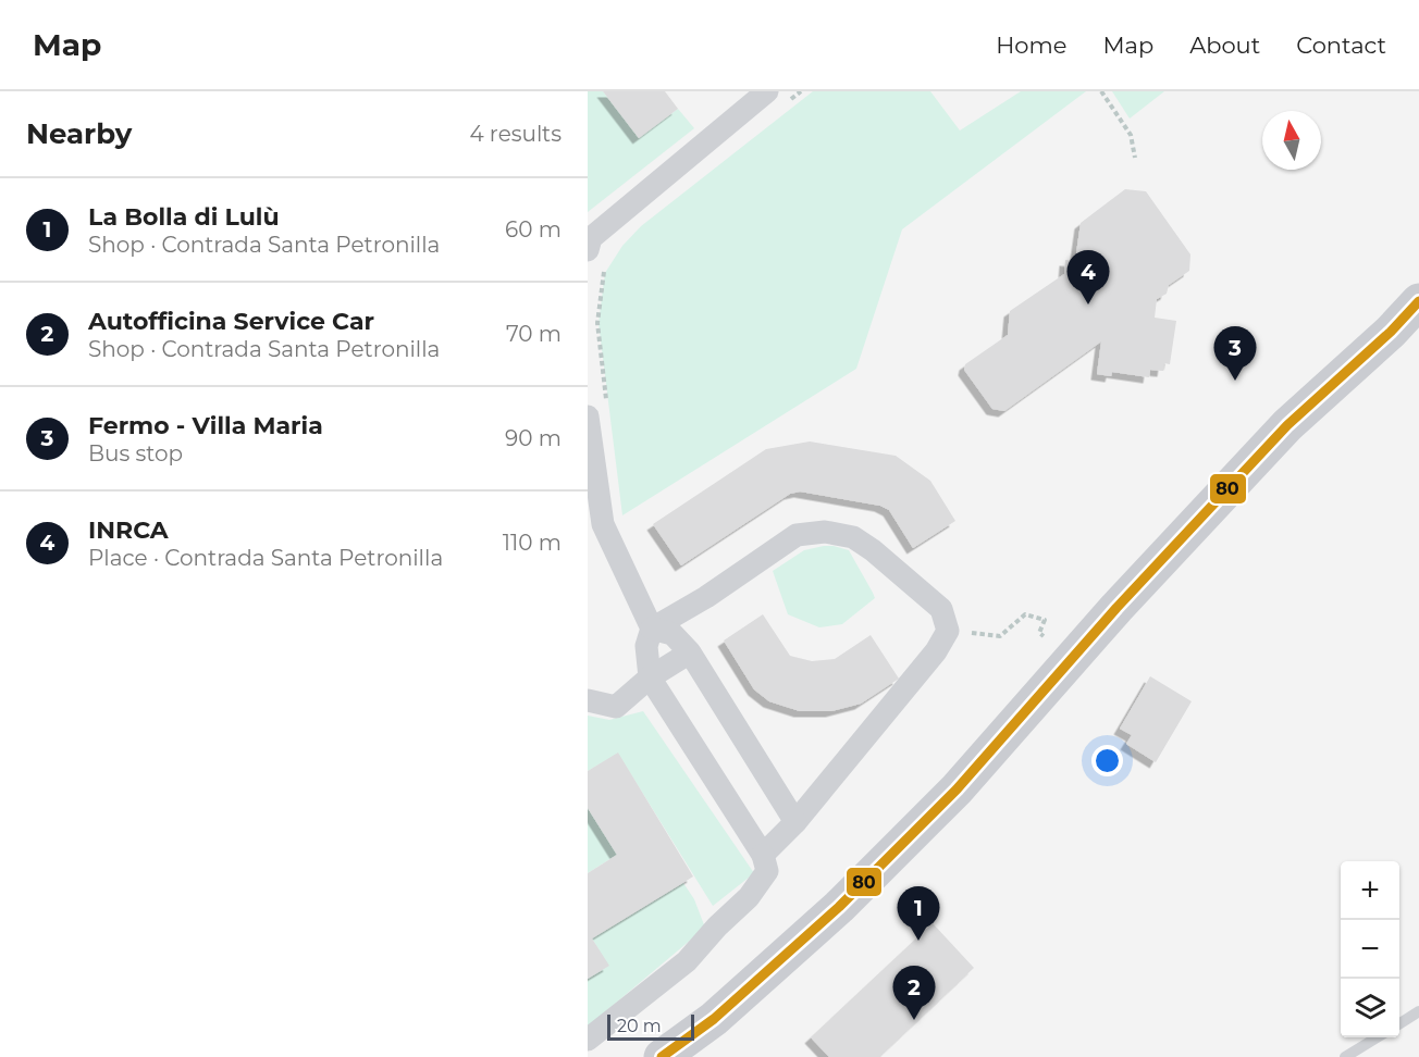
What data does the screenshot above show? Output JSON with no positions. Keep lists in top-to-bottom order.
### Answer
{
  "lines": ["transit line 80"],
  "scale_bar": "20 m",
  "north": "top",
  "page": {
    "header": "Map",
    "nav": [
      "Home",
      "Map",
      "About",
      "Contact"
    ],
    "heading": ["Nearby", "4 results"],
    "list": [
      {
        "mark": "1",
        "name": "La Bolla di Lulù",
        "note": "Shop · Contrada Santa Petronilla",
        "value": "60 m"
      },
      {
        "mark": "2",
        "name": "Autofficina Service Car",
        "note": "Shop · Contrada Santa Petronilla",
        "value": "70 m"
      },
      {
        "mark": "3",
        "name": "Fermo - Villa Maria",
        "note": "Bus stop",
        "value": "90 m"
      },
      {
        "mark": "4",
        "name": "INRCA",
        "note": "Place · Contrada Santa Petronilla",
        "value": "110 m"
      }
    ],
    "pins": [
      "4",
      "3",
      "1",
      "2"
    ],
    "map_buttons": ["+", "−"],
    "scale": "20 m"
  }
}
